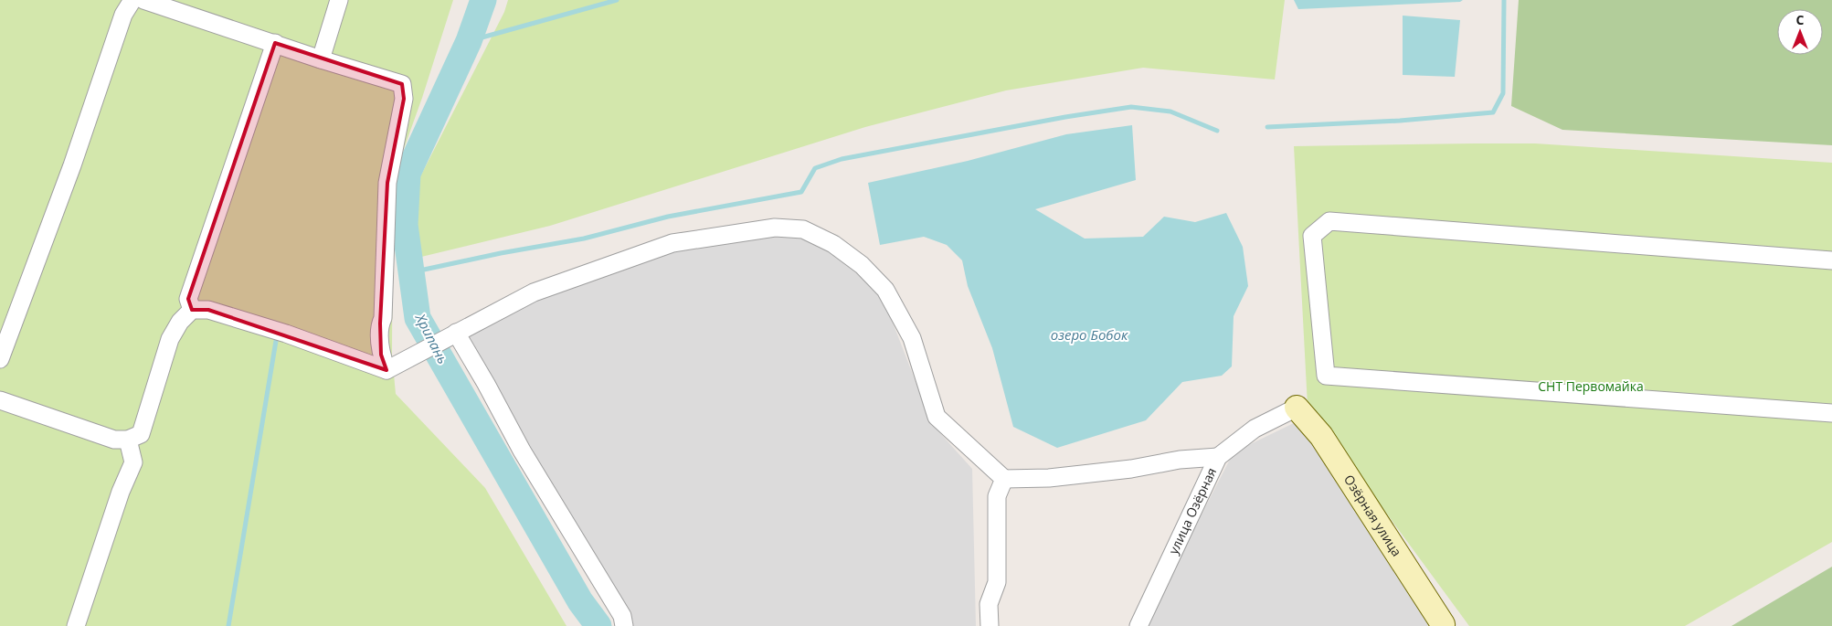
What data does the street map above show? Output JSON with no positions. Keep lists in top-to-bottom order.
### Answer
{
  "streets": {
    "street": ["улица Озёрная", "Озёрная улица"]
  },
  "crossings": [
    ["улица Озёрная", "Озёрная улица"]
  ],
  "water": ["озеро Бобок", "Хрипань"],
  "parks": ["СНТ Первомайка"],
  "north": "top"
}
